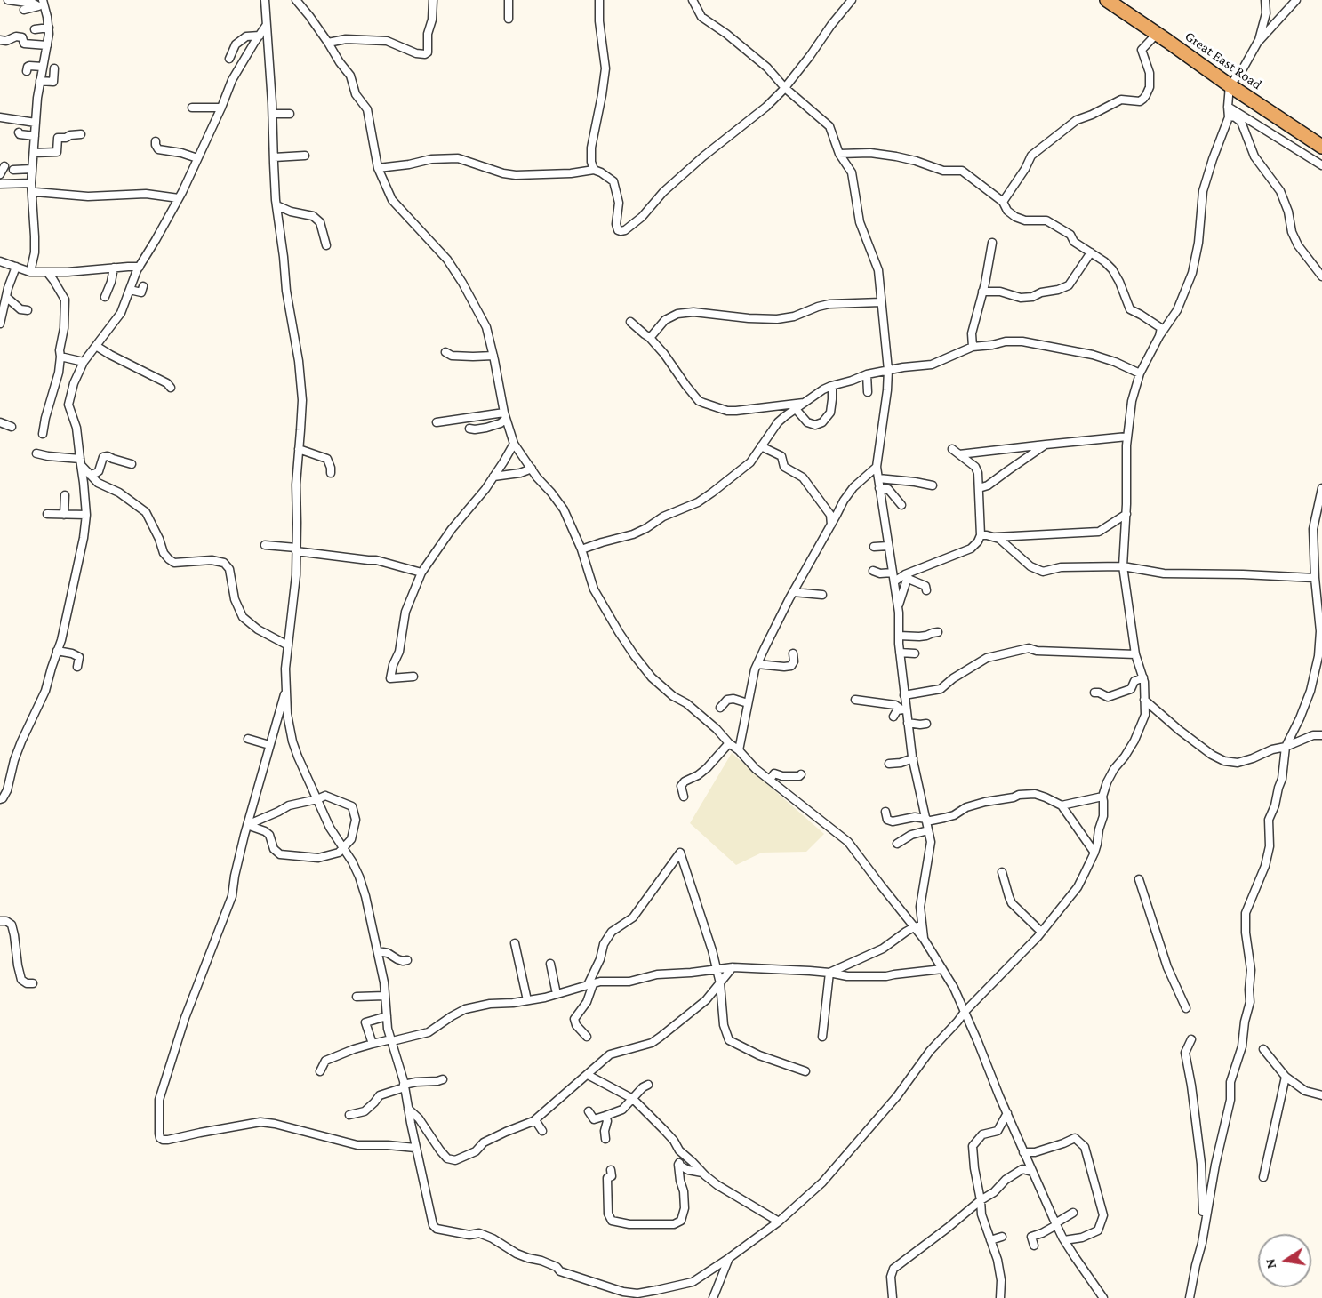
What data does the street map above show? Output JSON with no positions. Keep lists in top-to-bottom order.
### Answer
{
  "streets": {
    "highway": ["Great East Road"]
  },
  "north": "left"
}
